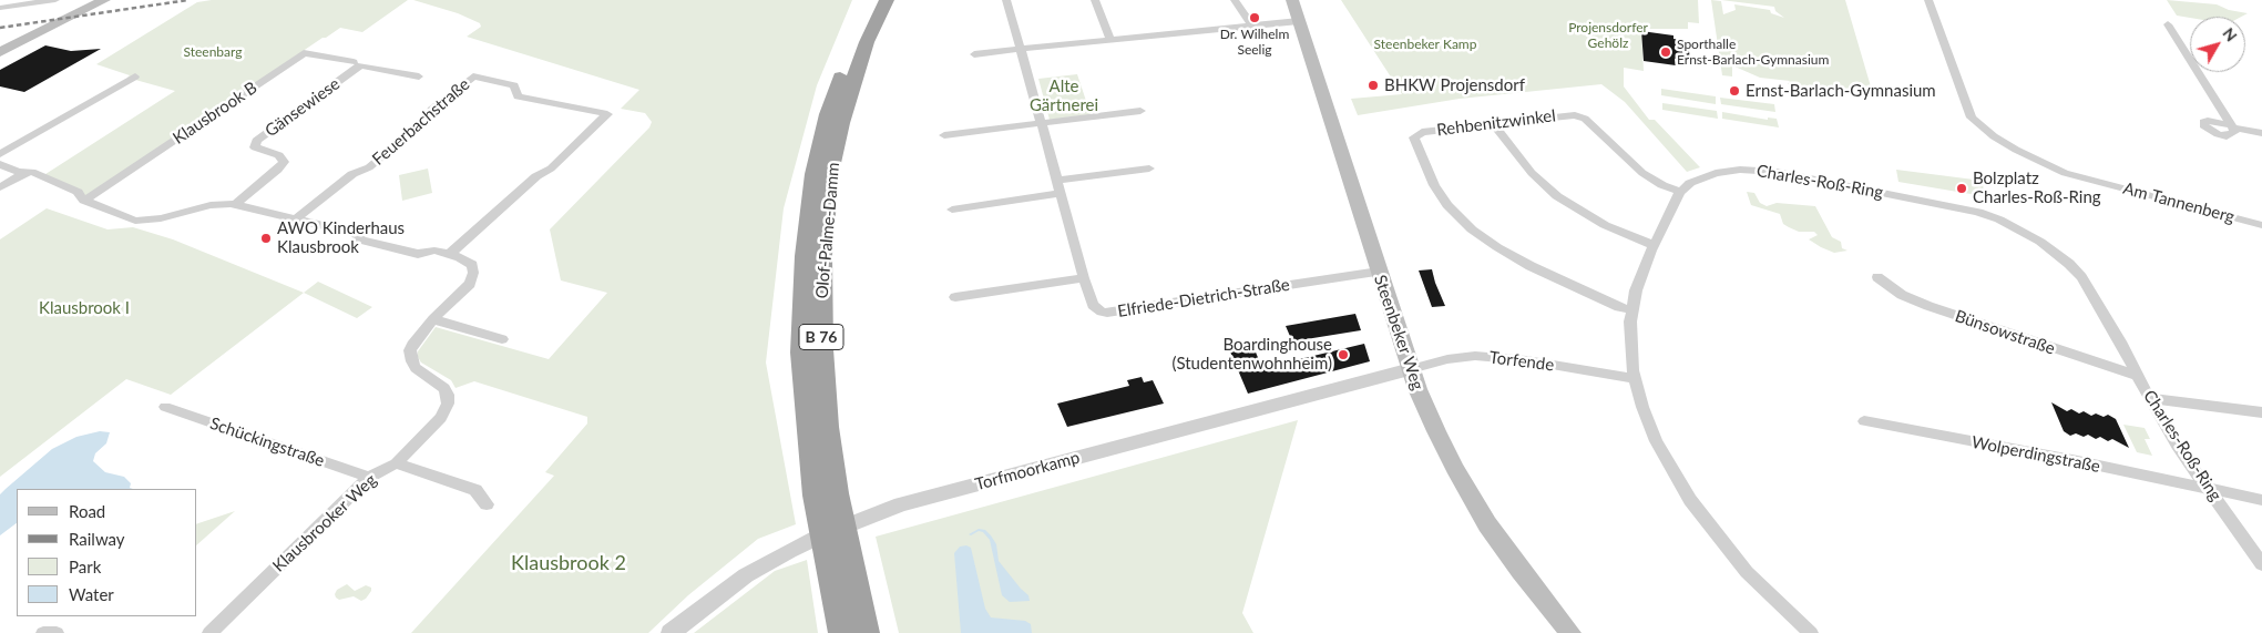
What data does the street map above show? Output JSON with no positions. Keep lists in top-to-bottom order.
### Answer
{
  "streets": {
    "highway": ["Olof-Palme-Damm", "B 76"],
    "main road": ["Steenbeker Weg"],
    "street": [
      "Gänsewiese",
      "Klausbrook B",
      "Feuerbachstraße",
      "Rehbenitzwinkel",
      "Charles-Roß-Ring",
      "Am Tannenberg",
      "Elfriede-Dietrich-Straße",
      "Bünsowstraße",
      "Torfende",
      "Schückingstraße",
      "Wolperdingstraße",
      "Torfmoorkamp",
      "Klausbrooker Weg"
    ]
  },
  "crossings": [
    ["Gänsewiese", "Klausbrooker Weg"],
    ["Klausbrook B", "Klausbrooker Weg"],
    ["Feuerbachstraße", "Klausbrooker Weg"],
    ["Rehbenitzwinkel", "Charles-Roß-Ring"],
    ["Charles-Roß-Ring", "Bünsowstraße"],
    ["Charles-Roß-Ring", "Wolperdingstraße"],
    ["Elfriede-Dietrich-Straße", "Steenbeker Weg"],
    ["Steenbeker Weg", "Torfende"],
    ["Steenbeker Weg", "Torfmoorkamp"],
    ["Torfende", "Torfmoorkamp"],
    ["Schückingstraße", "Klausbrooker Weg"]
  ],
  "parks": [
    "Projensdorfer Gehölz",
    "Steenbeker Kamp",
    "Steenbarg",
    "Alte Gärtnerei",
    "Klausbrook I",
    "Klausbrook 2"
  ],
  "places": [
    "Dr. Wilhelm Seelig",
    "Sporthalle Ernst-Barlach-Gymnasium",
    "BHKW Projensdorf",
    "Ernst-Barlach-Gymnasium",
    "Bolzplatz Charles-Roß-Ring",
    "AWO Kinderhaus Klausbrook",
    "Boardinghouse (Studentenwohnheim)"
  ],
  "legend": [
    "Road",
    "Railway",
    "Park",
    "Water"
  ],
  "north": "top right"
}
